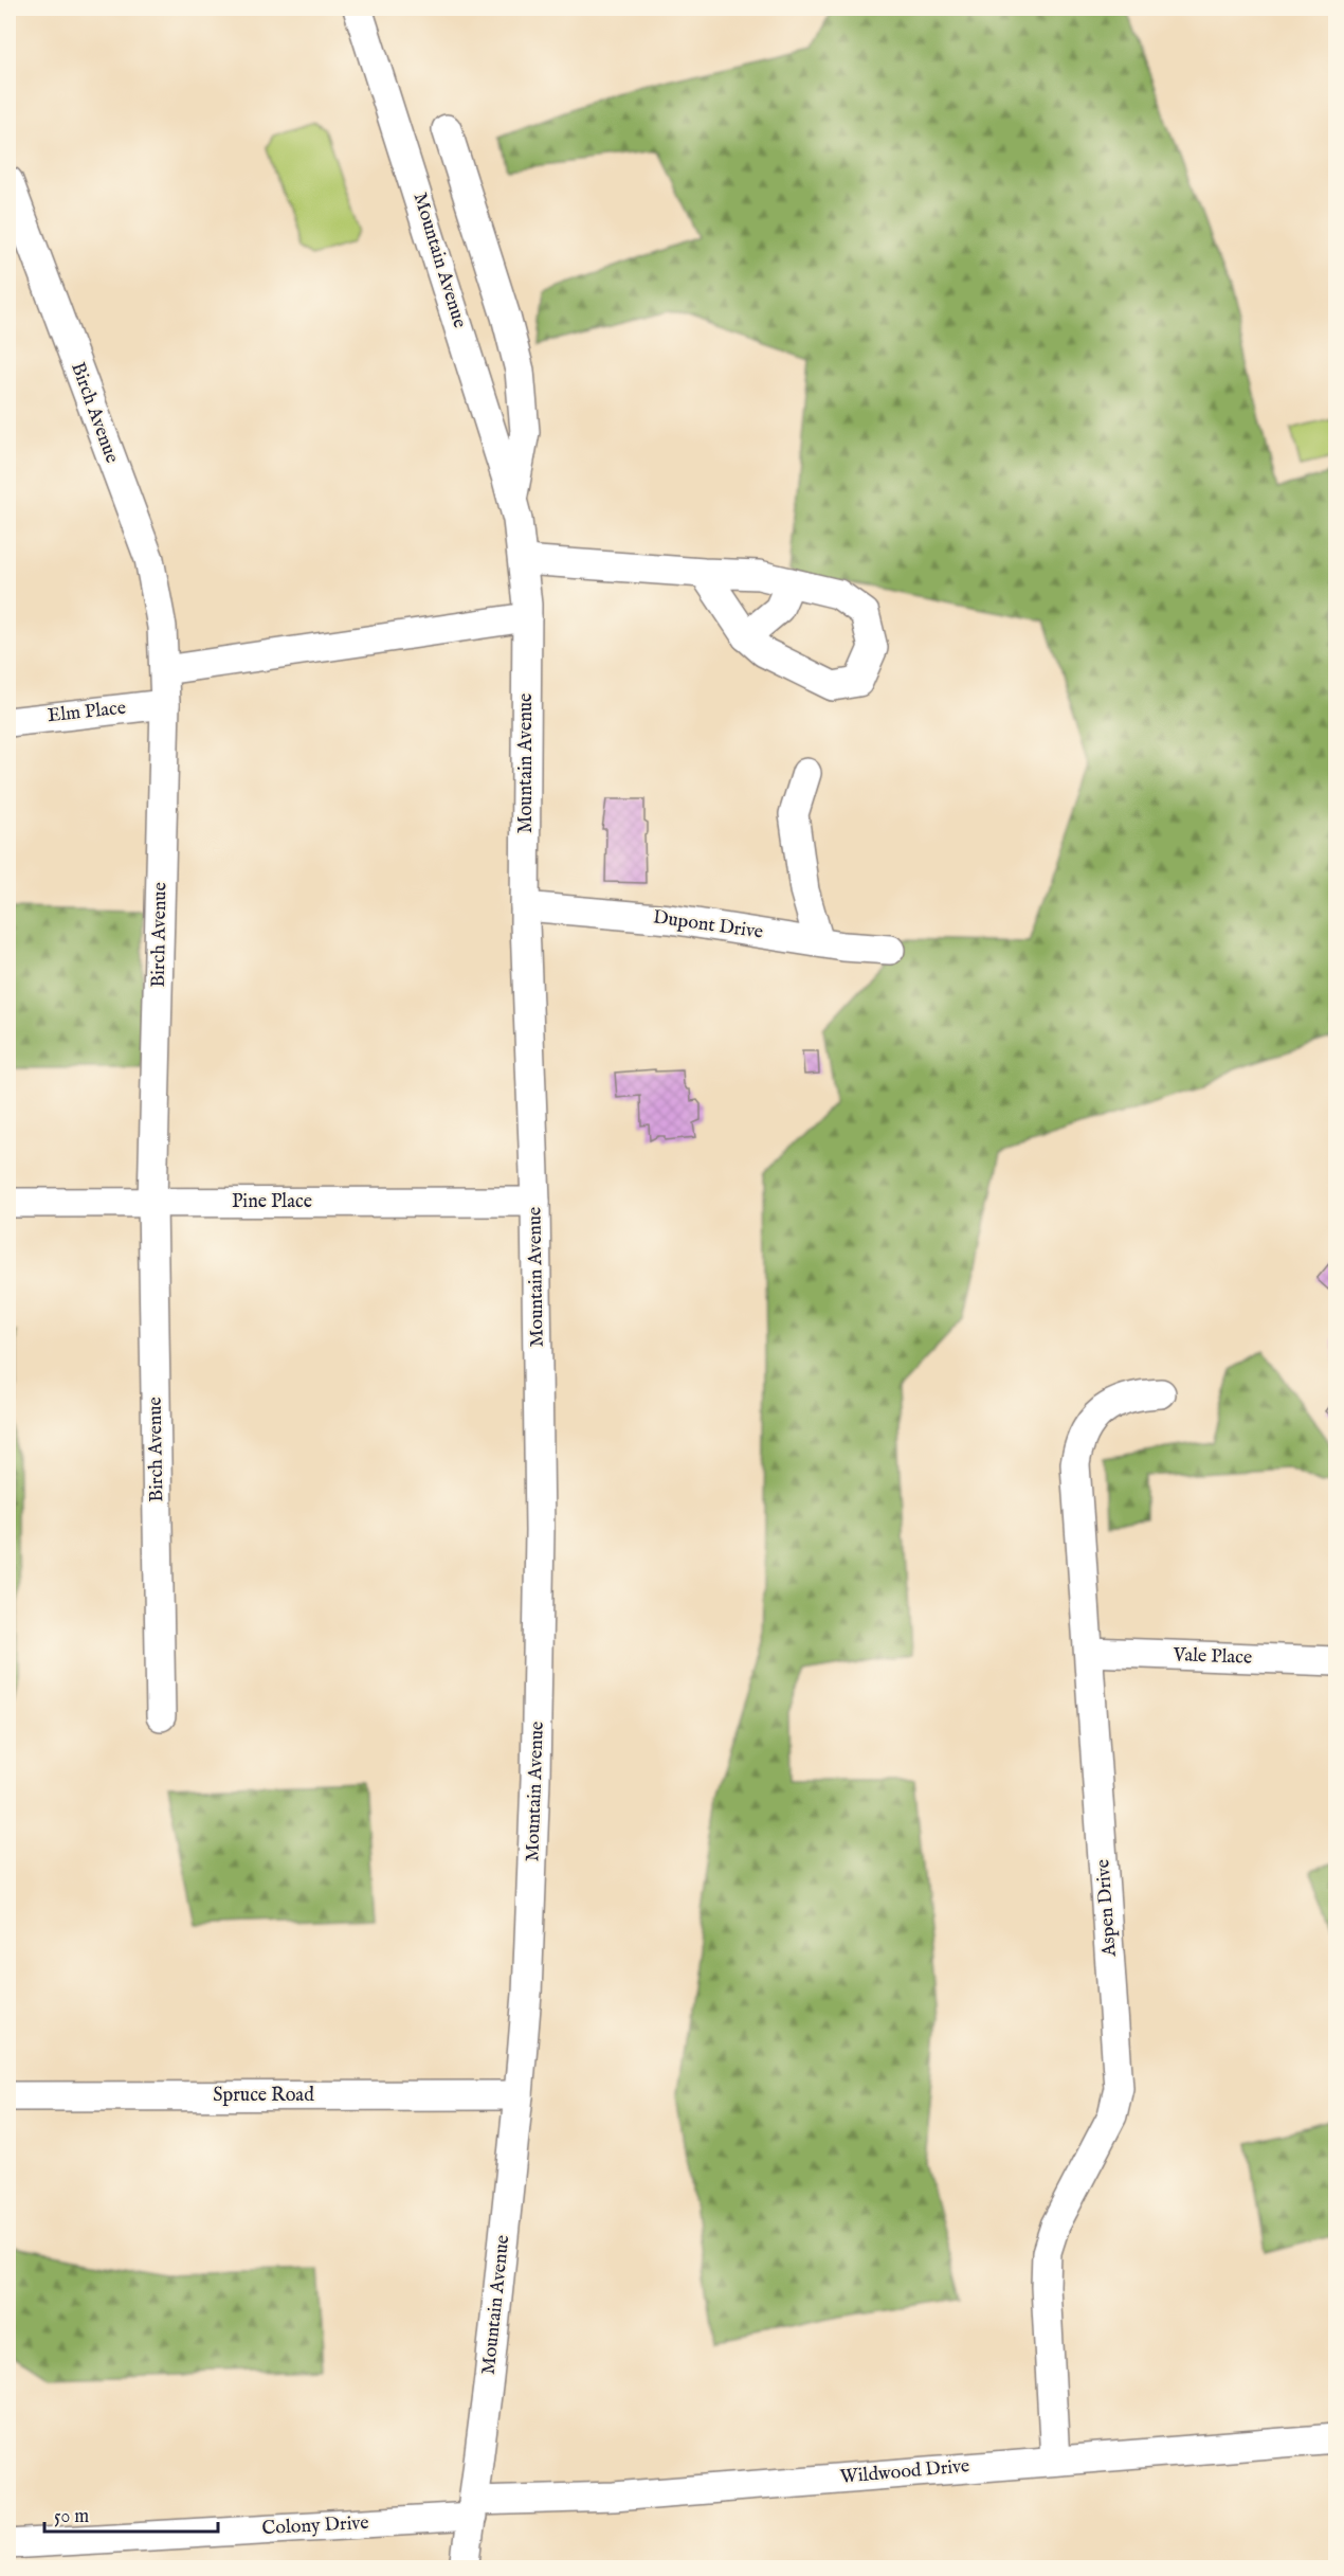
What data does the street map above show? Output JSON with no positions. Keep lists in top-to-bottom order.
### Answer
{
  "streets": {
    "street": [
      "Mountain Avenue",
      "Birch Avenue",
      "Elm Place",
      "Dupont Drive",
      "Pine Place",
      "Vale Place",
      "Aspen Drive",
      "Spruce Road",
      "Wildwood Drive",
      "Colony Drive"
    ]
  },
  "crossings": [
    ["Mountain Avenue", "Dupont Drive"],
    ["Mountain Avenue", "Pine Place"],
    ["Mountain Avenue", "Spruce Road"],
    ["Mountain Avenue", "Wildwood Drive"],
    ["Mountain Avenue", "Colony Drive"],
    ["Birch Avenue", "Elm Place"],
    ["Birch Avenue", "Pine Place"],
    ["Vale Place", "Aspen Drive"],
    ["Aspen Drive", "Wildwood Drive"],
    ["Wildwood Drive", "Colony Drive"]
  ],
  "scale_bar": "50 m"
}
